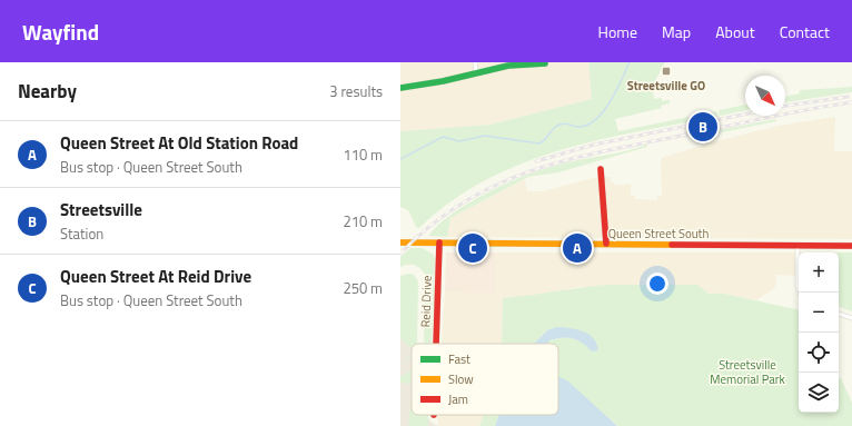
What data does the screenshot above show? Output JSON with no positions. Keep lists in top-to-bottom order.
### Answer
{
  "streets": {
    "main road": ["Queen Street South", "Reid Drive"]
  },
  "crossings": [
    ["Queen Street South", "Reid Drive"]
  ],
  "parks": ["Streetsville Memorial Park"],
  "places": {
    "transit": ["Streetsville GO"]
  },
  "legend": ["Fast", "Slow", "Jam"],
  "north": "bottom right",
  "page": {
    "header": "Wayfind",
    "nav": [
      "Home",
      "Map",
      "About",
      "Contact"
    ],
    "heading": ["Nearby", "3 results"],
    "pins": ["B", "A", "C"],
    "list": [
      {
        "mark": "A",
        "name": "Queen Street At Old Station Road",
        "note": "Bus stop · Queen Street South",
        "value": "110 m"
      },
      {
        "mark": "B",
        "name": "Streetsville",
        "note": "Station",
        "value": "210 m"
      },
      {
        "mark": "C",
        "name": "Queen Street At Reid Drive",
        "note": "Bus stop · Queen Street South",
        "value": "250 m"
      }
    ],
    "map_buttons": ["+", "−"]
  }
}
